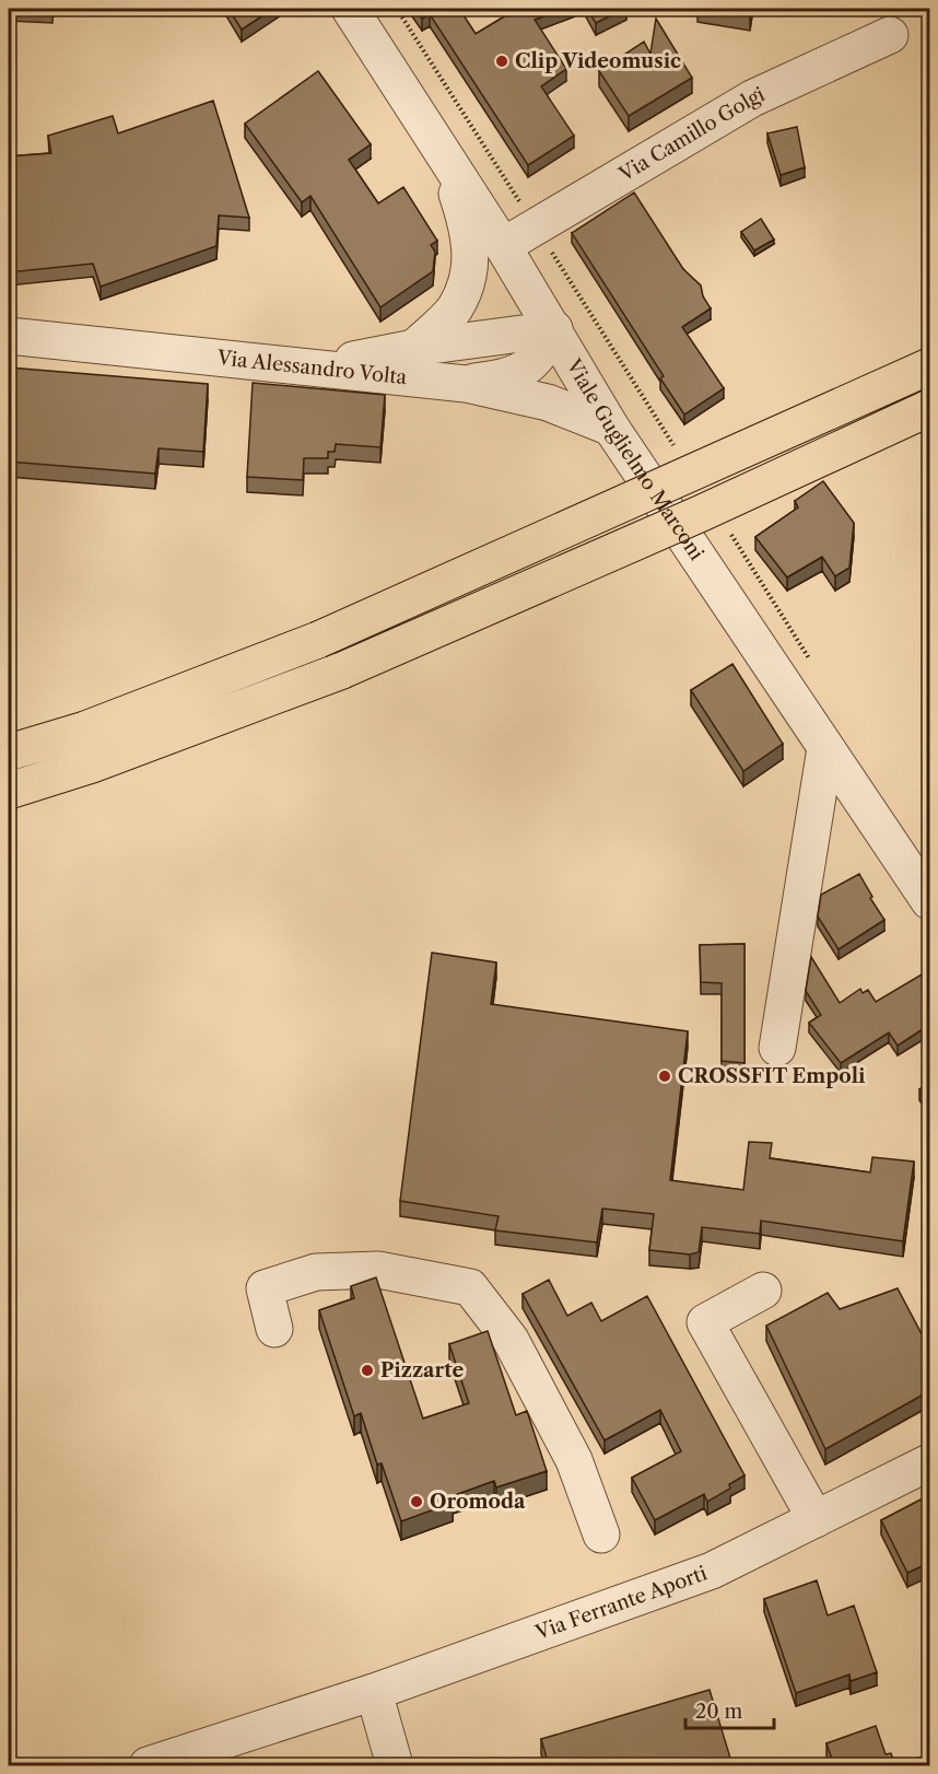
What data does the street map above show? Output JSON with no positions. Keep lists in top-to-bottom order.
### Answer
{
  "streets": {
    "street": [
      "Via Camillo Golgi",
      "Via Alessandro Volta",
      "Viale Guglielmo Marconi",
      "Via Ferrante Aporti"
    ]
  },
  "crossings": [
    ["Via Camillo Golgi", "Viale Guglielmo Marconi"],
    ["Via Alessandro Volta", "Viale Guglielmo Marconi"]
  ],
  "places": [
    "Clip Videomusic",
    "CROSSFIT Empoli",
    "Pizzarte",
    "Oromoda"
  ],
  "scale_bar": "20 m"
}
